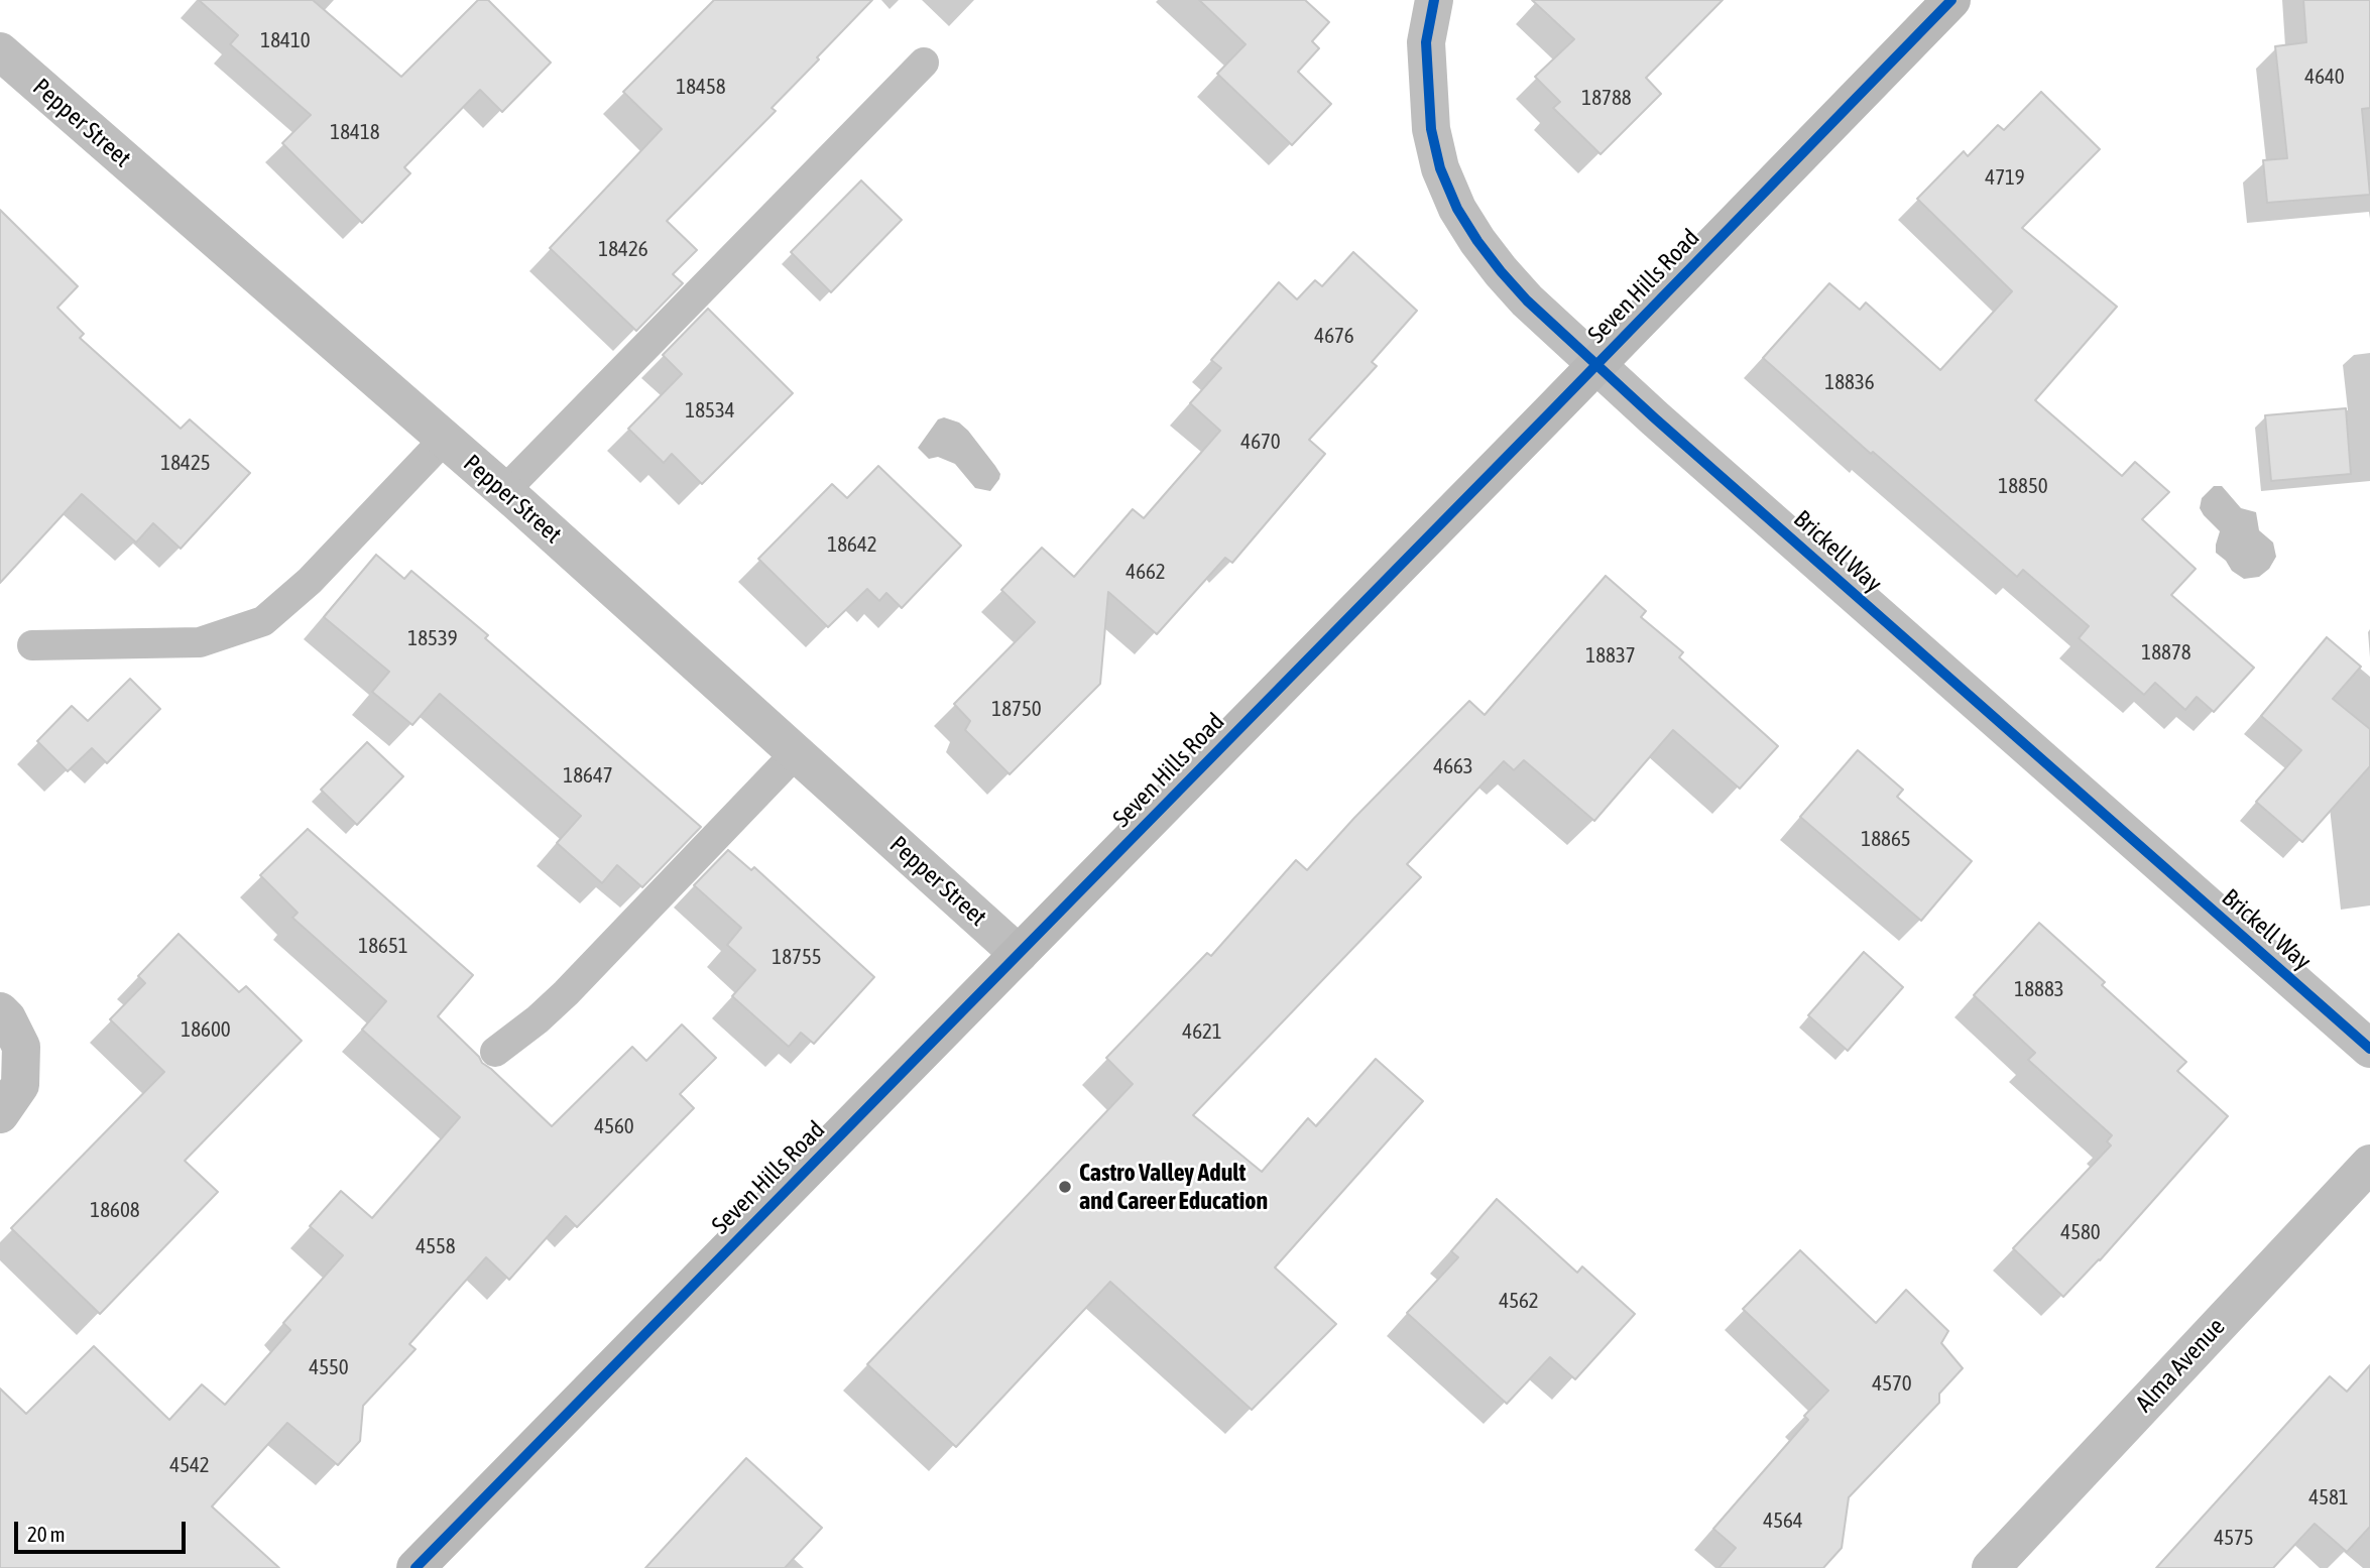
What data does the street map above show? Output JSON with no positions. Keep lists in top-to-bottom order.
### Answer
{
  "streets": {
    "street": [
      "Pepper Street",
      "Seven Hills Road",
      "Brickell Way",
      "Alma Avenue"
    ]
  },
  "crossings": [
    ["Pepper Street", "Seven Hills Road"],
    ["Seven Hills Road", "Brickell Way"]
  ],
  "places": ["Castro Valley Adult and Career Education"],
  "house_numbers": [
    "18410",
    "4640",
    "18458",
    "18788",
    "18418",
    "4719",
    "18426",
    "4676",
    "18836",
    "18534",
    "4670",
    "18425",
    "18850",
    "18642",
    "4662",
    "18539",
    "18878",
    "18837",
    "18750",
    "4663",
    "18647",
    "18865",
    "18651",
    "18755",
    "18883",
    "18600",
    "4621",
    "4560",
    "18608",
    "4580",
    "4558",
    "4562",
    "4550",
    "4570",
    "4542",
    "4581",
    "4564",
    "4575"
  ],
  "scale_bar": "20 m"
}
